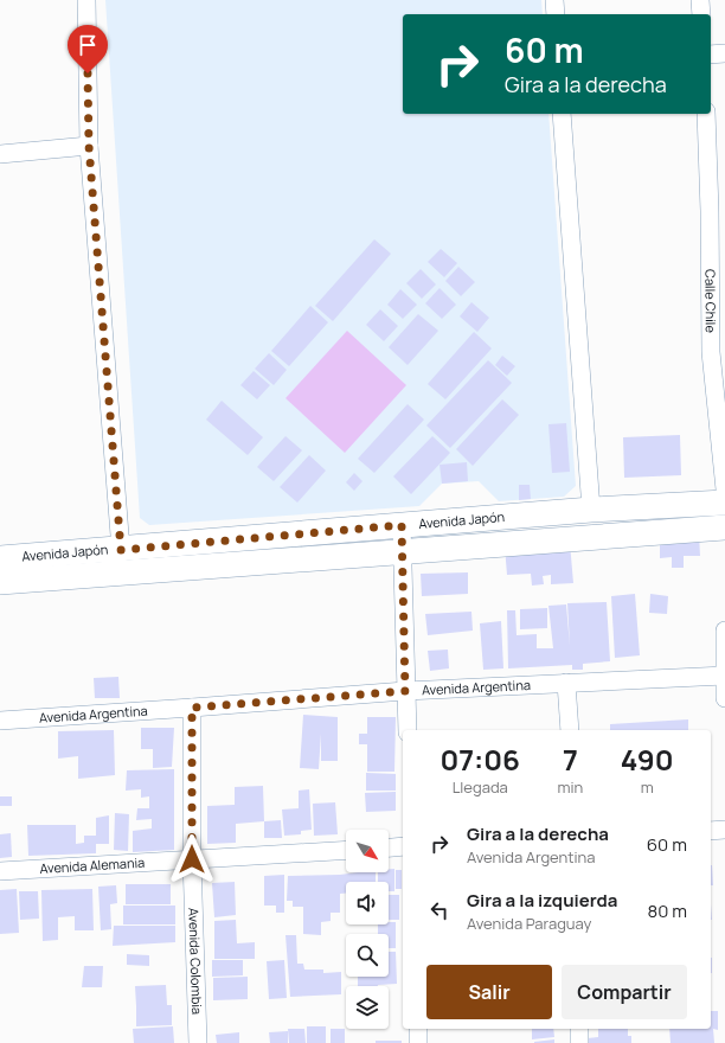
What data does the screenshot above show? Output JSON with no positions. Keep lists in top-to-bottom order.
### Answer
{
  "streets": {
    "street": [
      "Calle Chile",
      "Avenida Japón",
      "Avenida Argentina",
      "Avenida Alemania",
      "Avenida Colombia"
    ]
  },
  "crossings": [
    ["Avenida Argentina", "Avenida Colombia"],
    ["Avenida Alemania", "Avenida Colombia"]
  ],
  "north": "bottom right",
  "page": {
    "turn": ["60 m", "Gira a la derecha"],
    "eta": [
      "07:06",
      "Llegada",
      "7",
      "min",
      "490",
      "m"
    ],
    "list": [
      {
        "name": "Gira a la derecha",
        "note": "Avenida Argentina",
        "value": "60 m"
      },
      {
        "name": "Gira a la izquierda",
        "note": "Avenida Paraguay",
        "value": "80 m"
      }
    ],
    "buttons": ["Salir", "Compartir"]
  }
}
